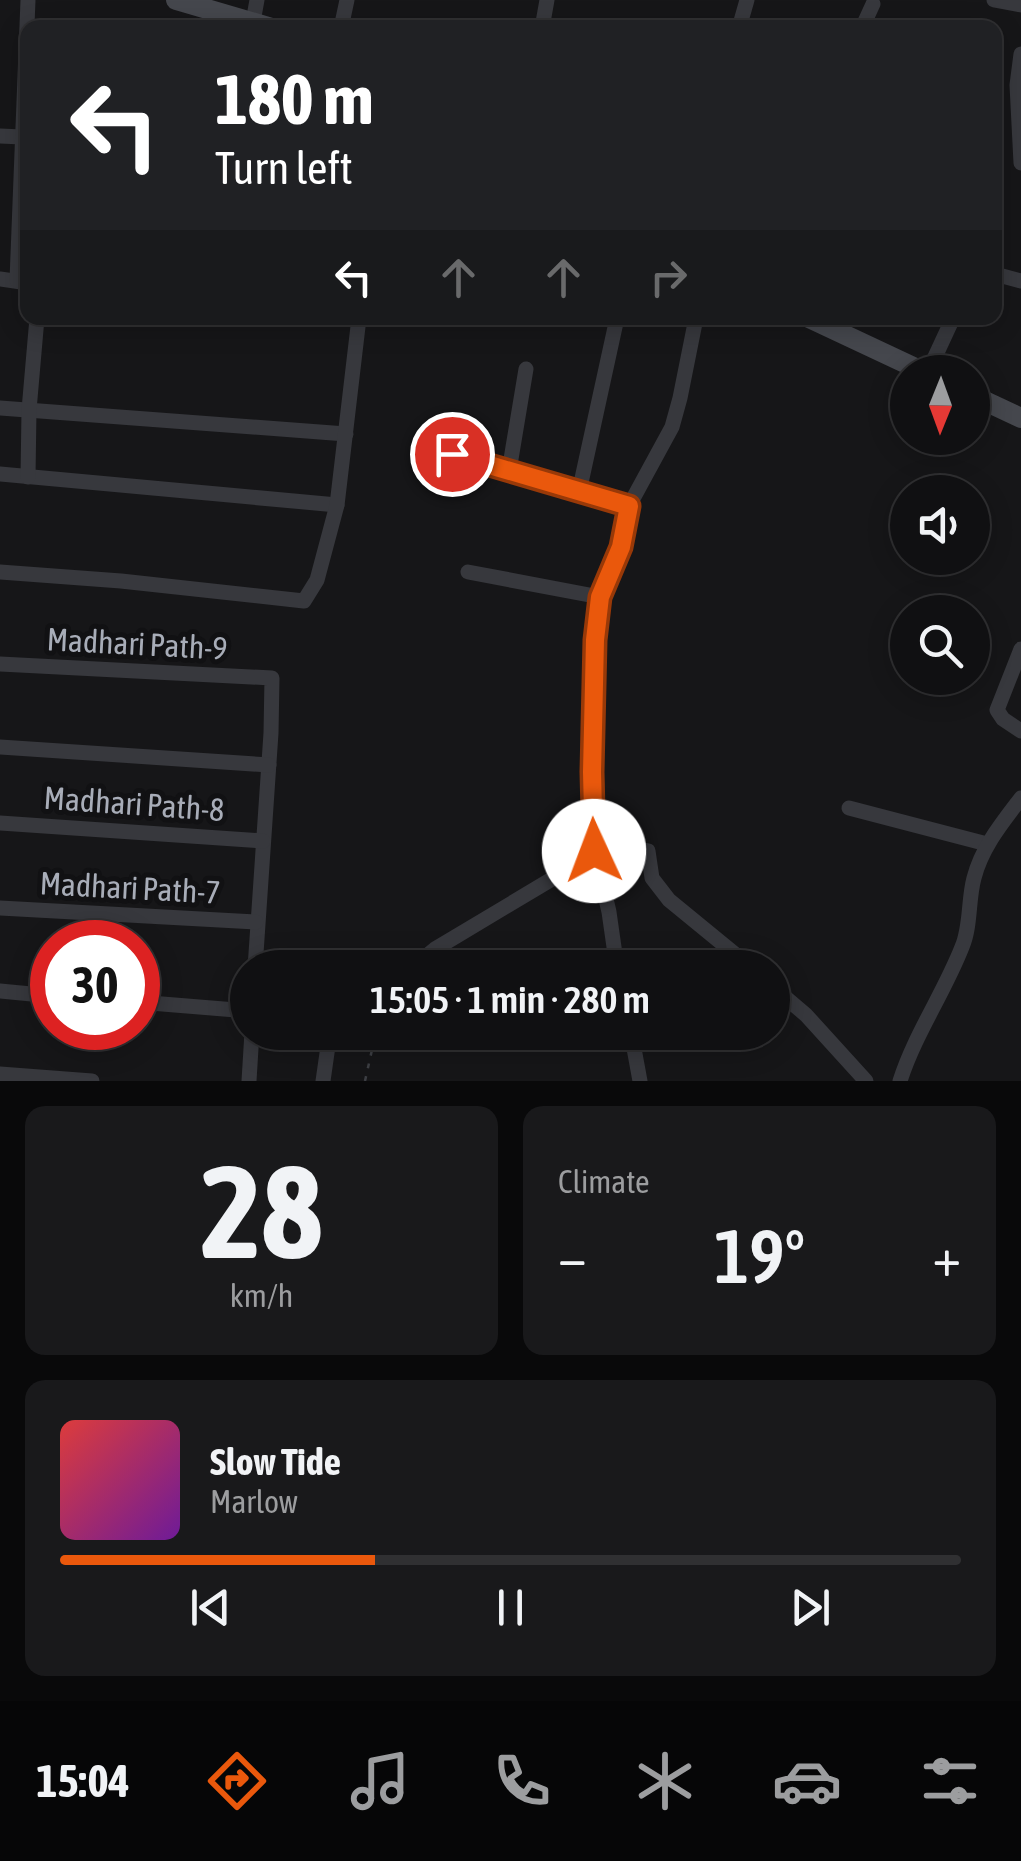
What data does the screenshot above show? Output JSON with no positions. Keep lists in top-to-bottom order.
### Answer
{
  "streets": {
    "street": ["Madhari Path-9", "Madhari Path-8", "Madhari Path-7"]
  },
  "north": "bottom",
  "page": {
    "turn": ["180 m", "Turn left"],
    "limit": "30",
    "trip": "15:05 · 1 min · 280 m",
    "tile": [
      ["28", "km/h"],
      "Climate"
    ],
    "heat": ["−", "19°", "+"],
    "song": ["Slow Tide", "Marlow"],
    "tabs": "15:04"
  }
}
